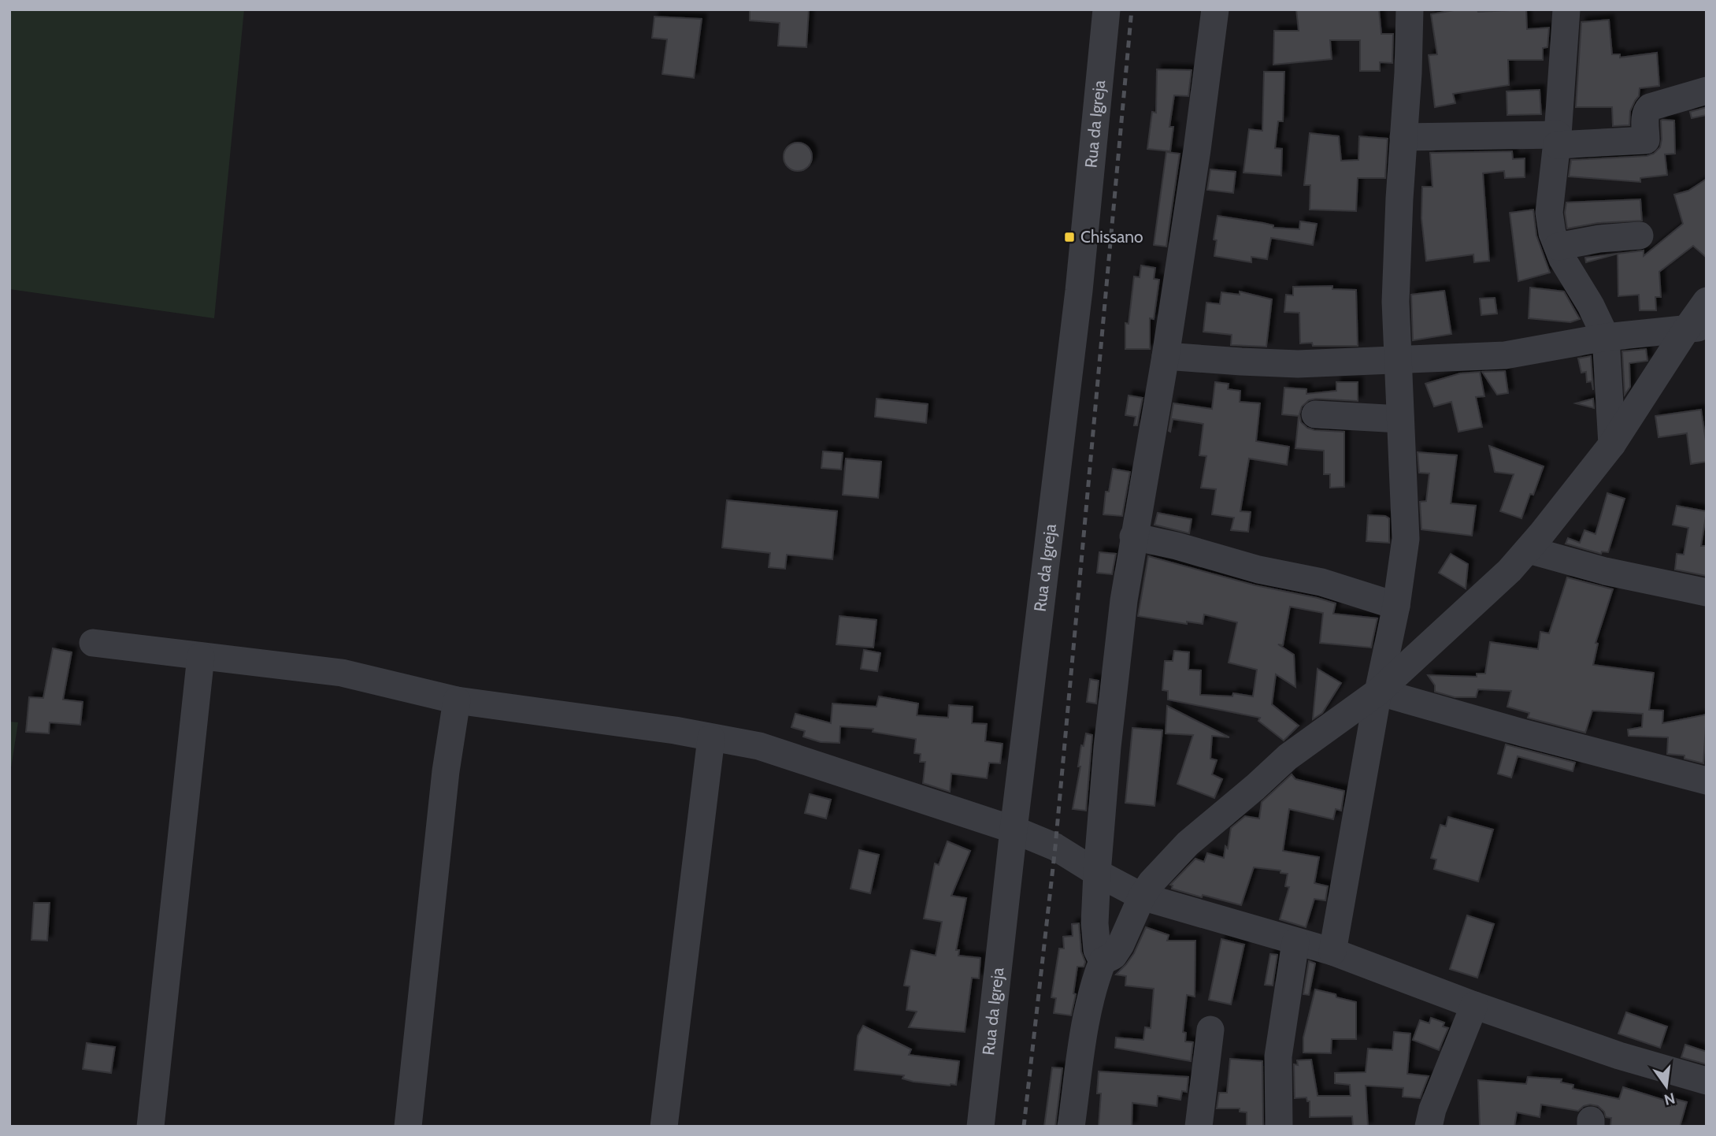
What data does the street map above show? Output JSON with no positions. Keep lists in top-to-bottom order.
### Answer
{
  "streets": {
    "street": ["Rua da Igreja"]
  },
  "places": {
    "transit": ["Chissano"]
  },
  "north": "bottom"
}
